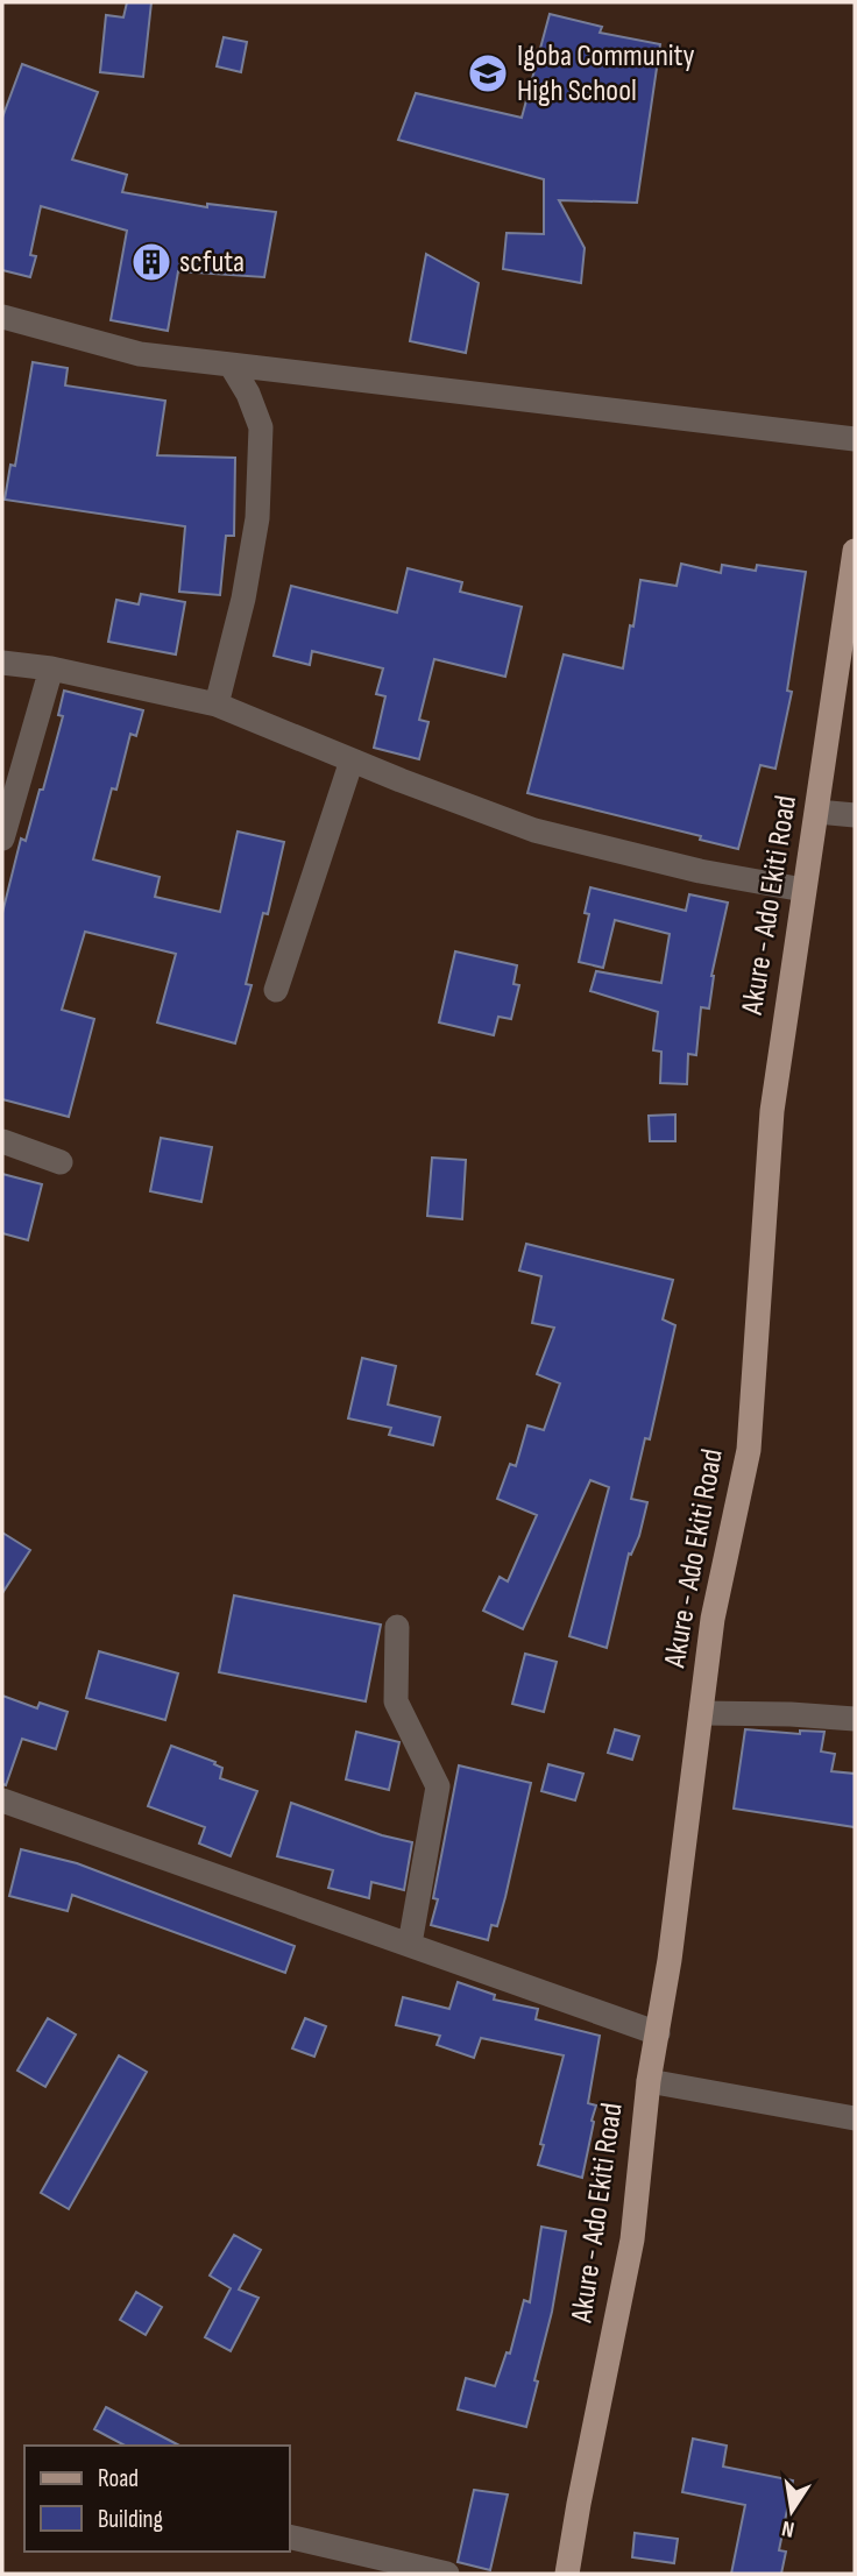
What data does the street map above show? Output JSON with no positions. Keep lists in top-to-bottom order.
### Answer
{
  "streets": {
    "main road": ["Akure - Ado Ekiti Road"]
  },
  "places": {
    "school or university": ["Igoba Community High School"],
    "building": ["scfuta"]
  },
  "legend": ["Road", "Building"],
  "north": "bottom"
}
